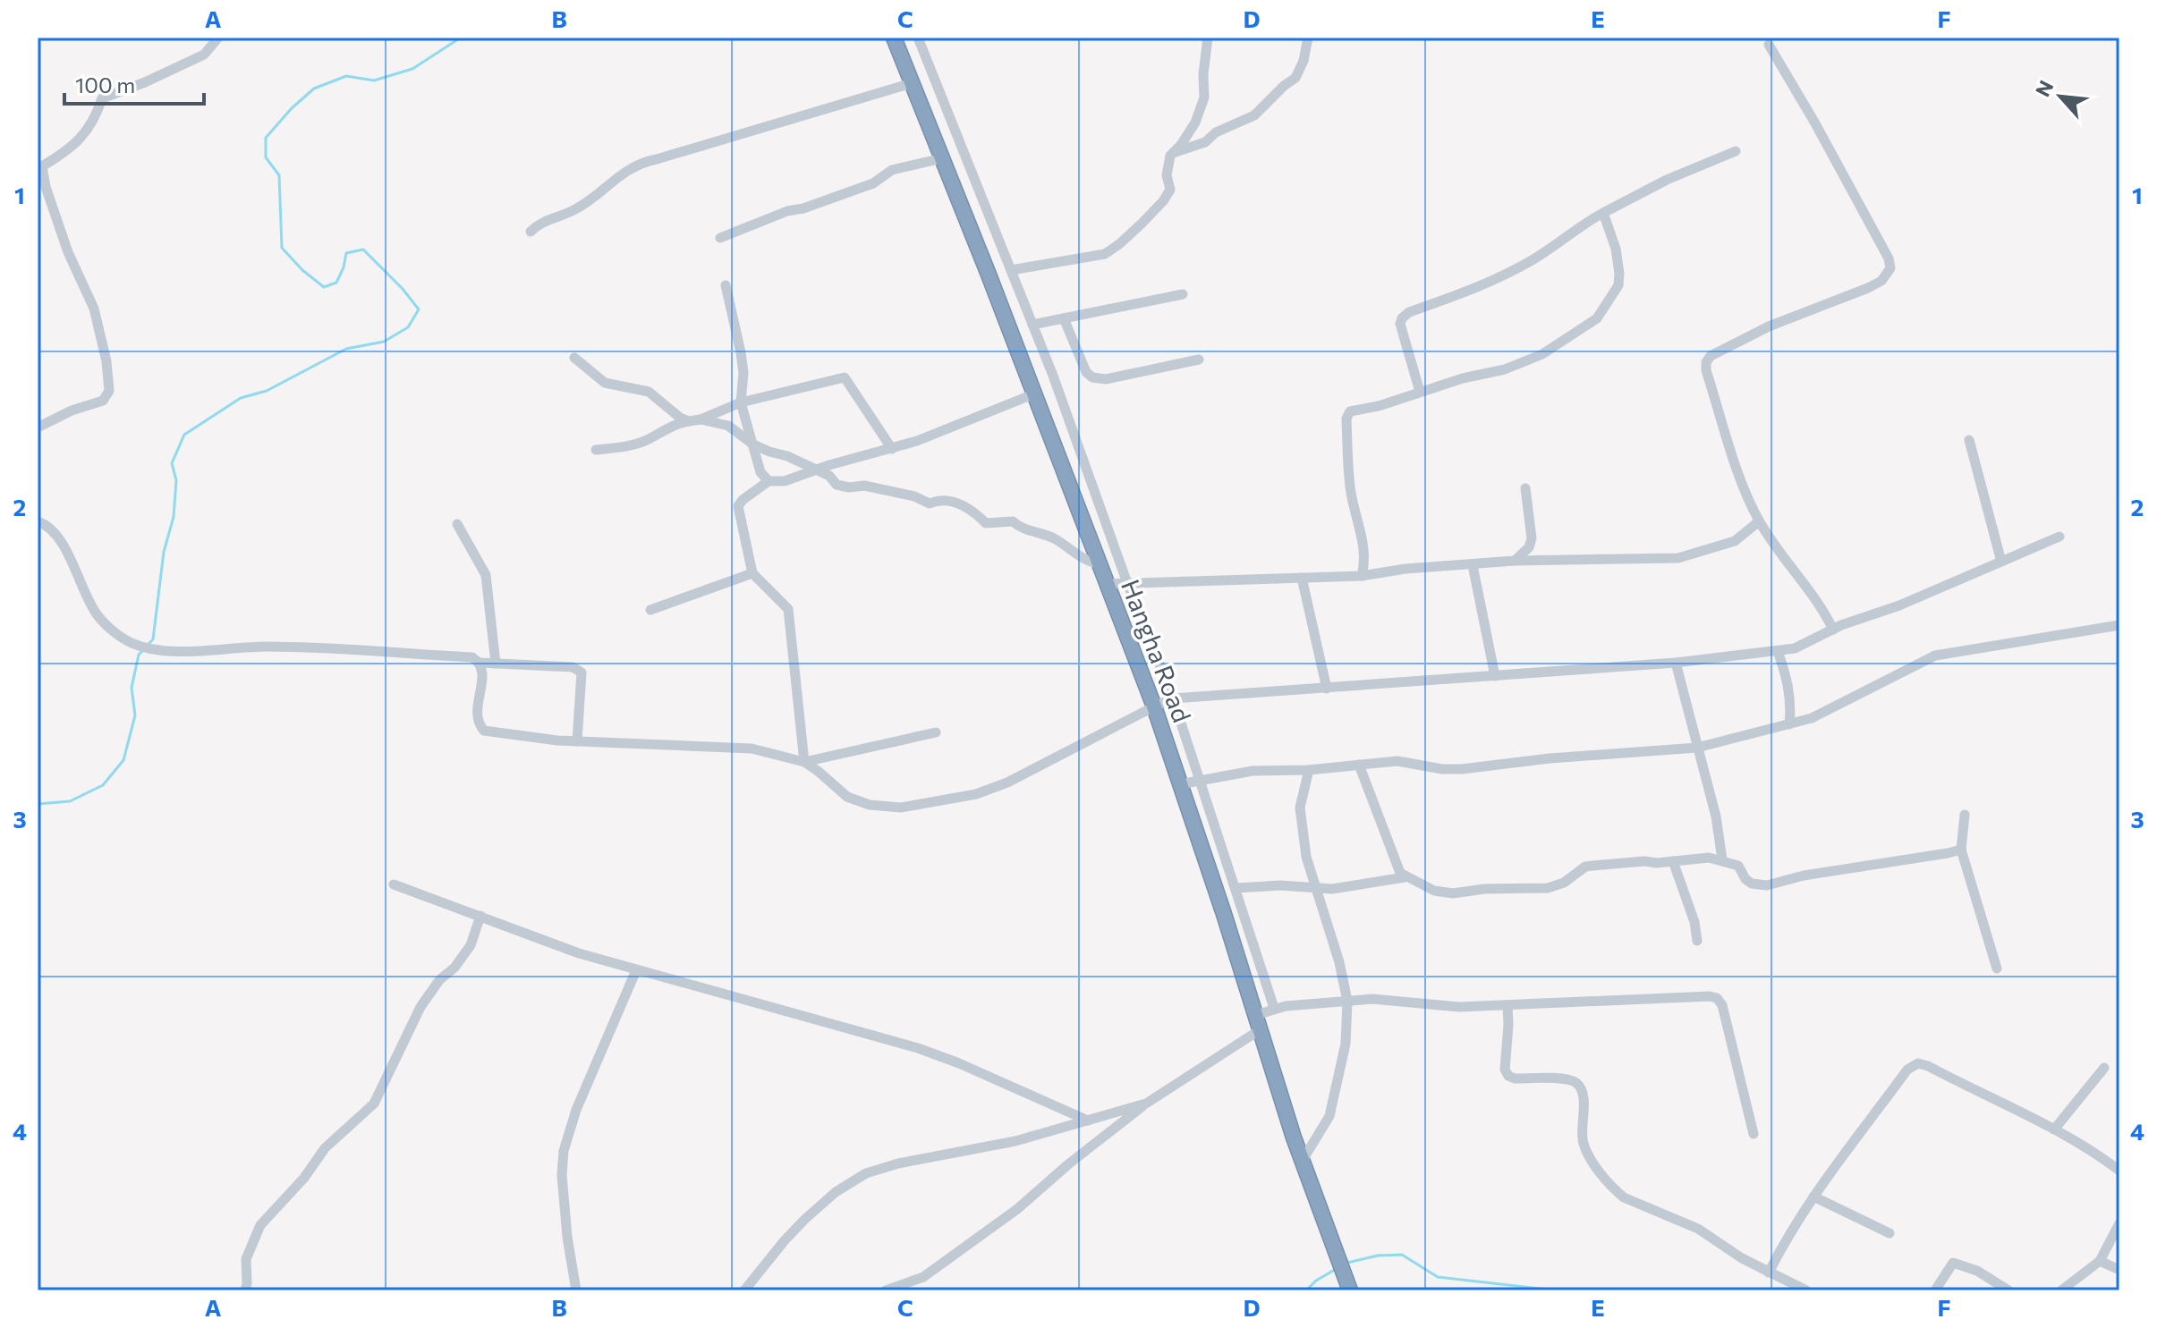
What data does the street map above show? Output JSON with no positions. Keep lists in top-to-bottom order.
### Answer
{
  "streets": {
    "highway": ["Hangha Road"]
  },
  "scale_bar": "100 m",
  "north": "top left",
  "grid": {
    "columns": [
      "A",
      "B",
      "C",
      "D",
      "E",
      "F"
    ],
    "rows": [
      "1",
      "2",
      "3",
      "4"
    ]
  }
}
